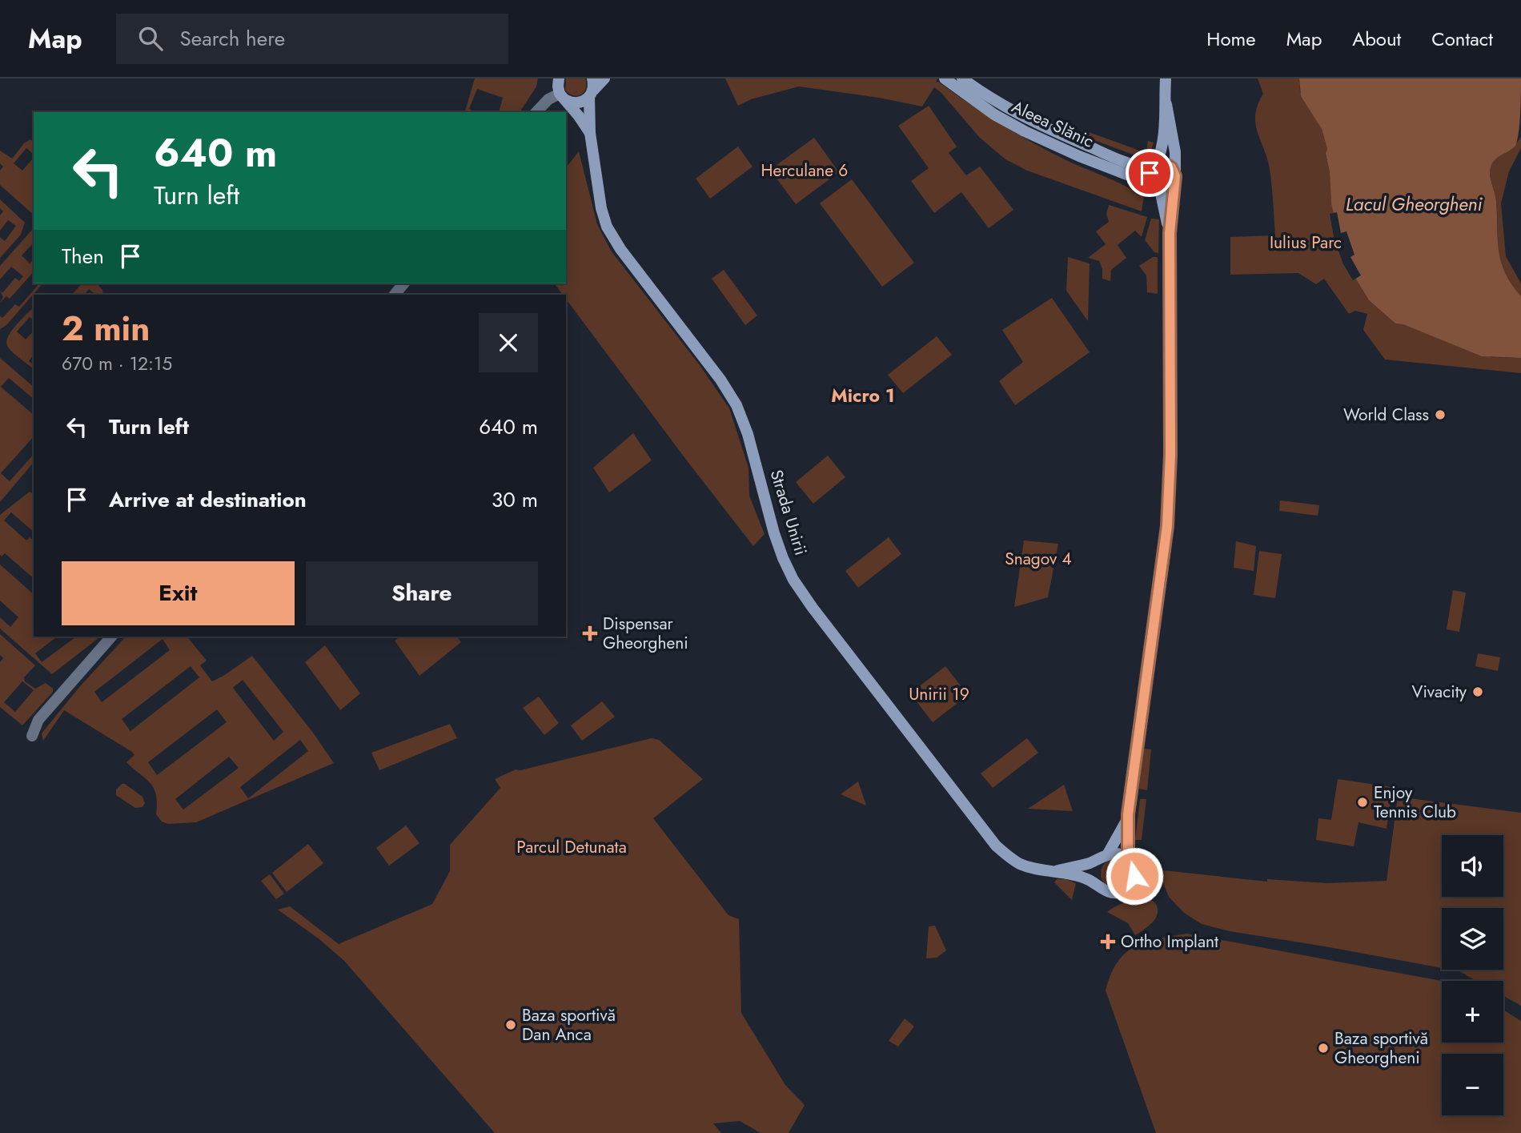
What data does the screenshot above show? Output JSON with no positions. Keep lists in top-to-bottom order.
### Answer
{
  "streets": {
    "main road": ["Aleea Slănic", "Strada Unirii"]
  },
  "districts": ["Micro 1"],
  "water": ["Lacul Gheorgheni"],
  "parks": [
    "Herculane 6",
    "Iulius Parc",
    "Snagov 4",
    "Unirii 19",
    "Parcul Detunata"
  ],
  "places": {
    "other": [
      "World Class",
      "Vivacity",
      "Enjoy Tennis Club",
      "Baza sportivă Dan Anca",
      "Baza sportivă Gheorgheni"
    ],
    "health": ["Dispensar Gheorgheni", "Ortho Implant"]
  },
  "page": {
    "header": "Map",
    "search": "Search here",
    "nav": [
      "Home",
      "Map",
      "About",
      "Contact"
    ],
    "turn": ["640 m", "Turn left"],
    "then": "Then",
    "heading": ["2 min", "670 m · 12:15"],
    "list": [
      {
        "name": "Turn left",
        "value": "640 m"
      },
      {
        "name": "Arrive at destination",
        "value": "30 m"
      }
    ],
    "buttons": ["Exit", "Share"],
    "map_buttons": ["+", "−"]
  }
}
